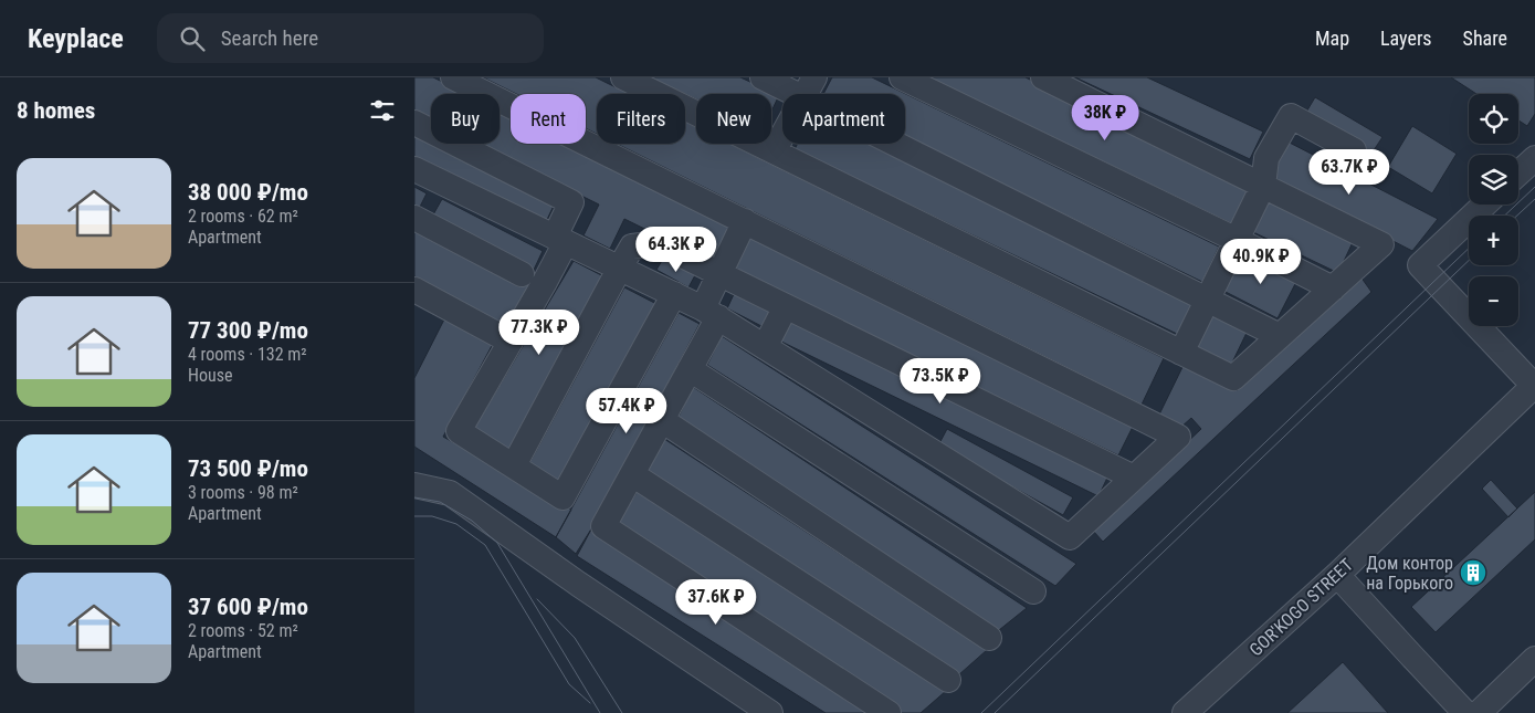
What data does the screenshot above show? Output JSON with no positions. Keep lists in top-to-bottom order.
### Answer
{
  "streets": {
    "street": ["GOR'KOGO STREET"]
  },
  "places": {
    "building": ["Дом контор на Горького"]
  },
  "page": {
    "header": "Keyplace",
    "search": "Search here",
    "nav": ["Map", "Layers", "Share"],
    "heading": "8 homes",
    "map_buttons": ["+", "−"],
    "chip": [
      "Buy",
      "Rent",
      "Filters",
      "New",
      "Apartment"
    ],
    "price": [
      "38K ₽",
      "63.7K ₽",
      "64.3K ₽",
      "40.9K ₽",
      "77.3K ₽",
      "73.5K ₽",
      "57.4K ₽",
      "37.6K ₽"
    ],
    "list": [
      {
        "name": "38 000 ₽/mo",
        "note": "2 rooms · 62 m² · Apartment"
      },
      {
        "name": "77 300 ₽/mo",
        "note": "4 rooms · 132 m² · House"
      },
      {
        "name": "73 500 ₽/mo",
        "note": "3 rooms · 98 m² · Apartment"
      },
      {
        "name": "37 600 ₽/mo",
        "note": "2 rooms · 52 m² · Apartment"
      }
    ]
  }
}
